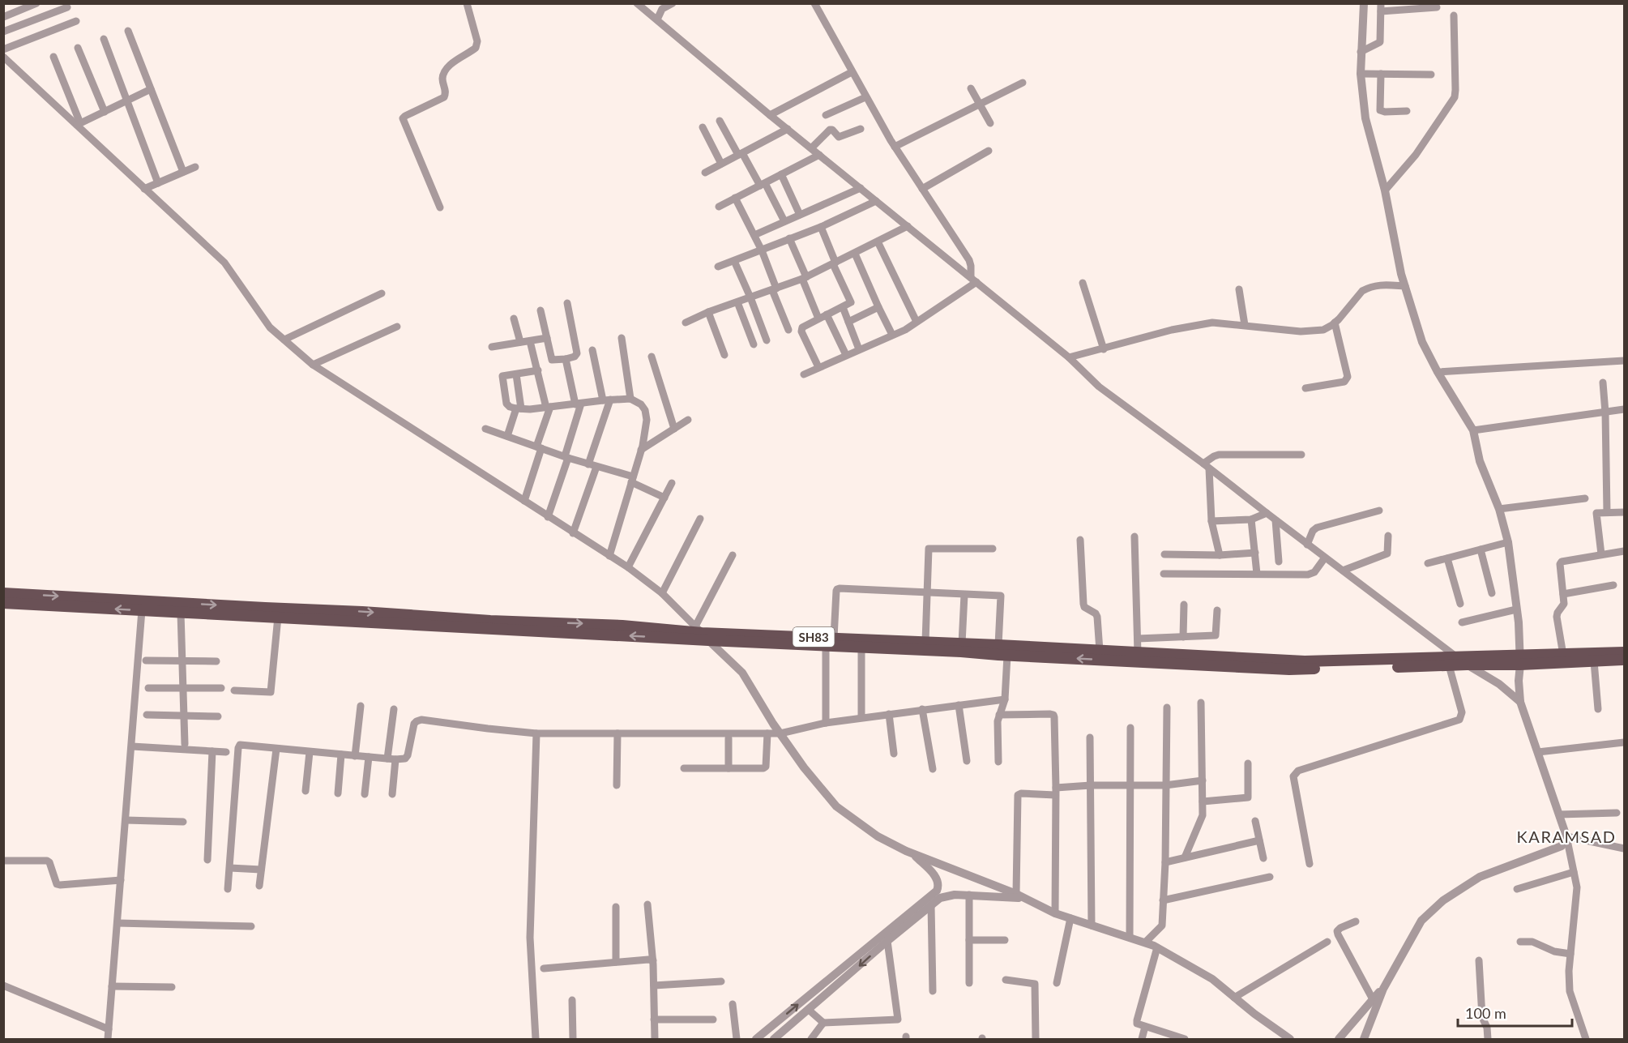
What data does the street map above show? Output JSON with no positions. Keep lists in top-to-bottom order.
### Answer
{
  "streets": {
    "main road": ["SH83"]
  },
  "districts": ["KARAMSAD"],
  "scale_bar": "100 m"
}
